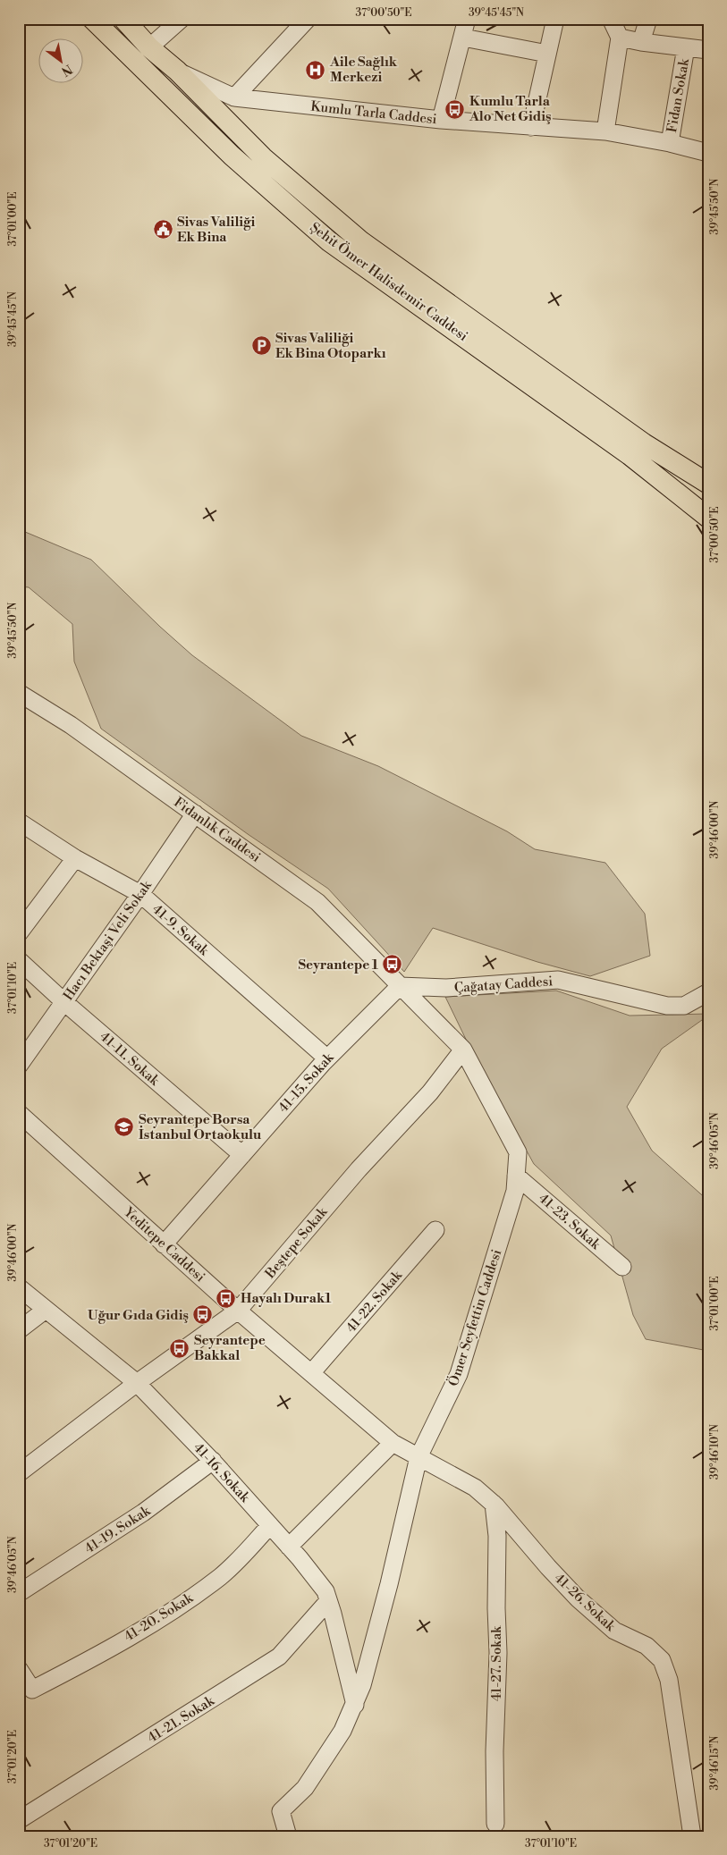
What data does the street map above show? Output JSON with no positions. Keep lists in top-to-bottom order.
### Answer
{
  "streets": {
    "main road": ["Şehit Ömer Halisdemir Caddesi"],
    "street": [
      "Fidan Sokak",
      "Kumlu Tarla Caddesi",
      "Fidanlık Caddesi",
      "41-9. Sokak",
      "Hacı Bektaşi Veli Sokak",
      "Çağatay Caddesi",
      "41-11. Sokak",
      "41-15. Sokak",
      "41-23. Sokak",
      "Beştepe Sokak",
      "Yeditepe Caddesi",
      "41-22. Sokak",
      "Ömer Seyfettin Caddesi",
      "41-16. Sokak",
      "41-19. Sokak",
      "41-26. Sokak",
      "41-20. Sokak",
      "41-27. Sokak",
      "41-21. Sokak"
    ]
  },
  "crossings": [
    ["Fidan Sokak", "Kumlu Tarla Caddesi"],
    ["Kumlu Tarla Caddesi", "Şehit Ömer Halisdemir Caddesi"],
    ["Fidanlık Caddesi", "Hacı Bektaşi Veli Sokak"],
    ["Fidanlık Caddesi", "Çağatay Caddesi"],
    ["Fidanlık Caddesi", "41-15. Sokak"],
    ["Fidanlık Caddesi", "Ömer Seyfettin Caddesi"],
    ["41-9. Sokak", "Hacı Bektaşi Veli Sokak"],
    ["41-9. Sokak", "41-15. Sokak"],
    ["Hacı Bektaşi Veli Sokak", "41-11. Sokak"],
    ["Çağatay Caddesi", "41-15. Sokak"],
    ["Çağatay Caddesi", "Ömer Seyfettin Caddesi"],
    ["41-11. Sokak", "41-15. Sokak"],
    ["41-15. Sokak", "Yeditepe Caddesi"],
    ["41-15. Sokak", "Ömer Seyfettin Caddesi"],
    ["41-23. Sokak", "Ömer Seyfettin Caddesi"],
    ["Beştepe Sokak", "Yeditepe Caddesi"],
    ["Beştepe Sokak", "Ömer Seyfettin Caddesi"],
    ["Beştepe Sokak", "41-16. Sokak"],
    ["Yeditepe Caddesi", "41-22. Sokak"],
    ["Yeditepe Caddesi", "Ömer Seyfettin Caddesi"],
    ["Yeditepe Caddesi", "41-26. Sokak"],
    ["Ömer Seyfettin Caddesi", "41-16. Sokak"],
    ["Ömer Seyfettin Caddesi", "41-26. Sokak"],
    ["41-16. Sokak", "41-19. Sokak"],
    ["41-16. Sokak", "41-20. Sokak"],
    ["41-16. Sokak", "41-21. Sokak"],
    ["41-26. Sokak", "41-27. Sokak"]
  ],
  "places": {
    "hospital": ["Aile Sağlık Merkezi"],
    "bus stop": [
      "Kumlu Tarla Alo Net Gidiş",
      "Seyrantepe 1",
      "Hayalı Durak1",
      "Uğur Gıda Gidiş",
      "Seyrantepe Bakkal"
    ],
    "public building": ["Sivas Valiliği Ek Bina"],
    "parking": ["Sivas Valiliği Ek Bina Otoparkı"],
    "school or university": ["Seyrantepe Borsa İstanbul Ortaokulu"]
  },
  "north": "bottom right",
  "coordinates": [
    "37°00'50\"E",
    "39°45'45\"N",
    "39°45'50\"N",
    "37°01'00\"E",
    "39°46'00\"N",
    "37°01'10\"E",
    "39°46'05\"N",
    "39°46'10\"N",
    "37°01'20\"E",
    "39°46'15\"N"
  ]
}
